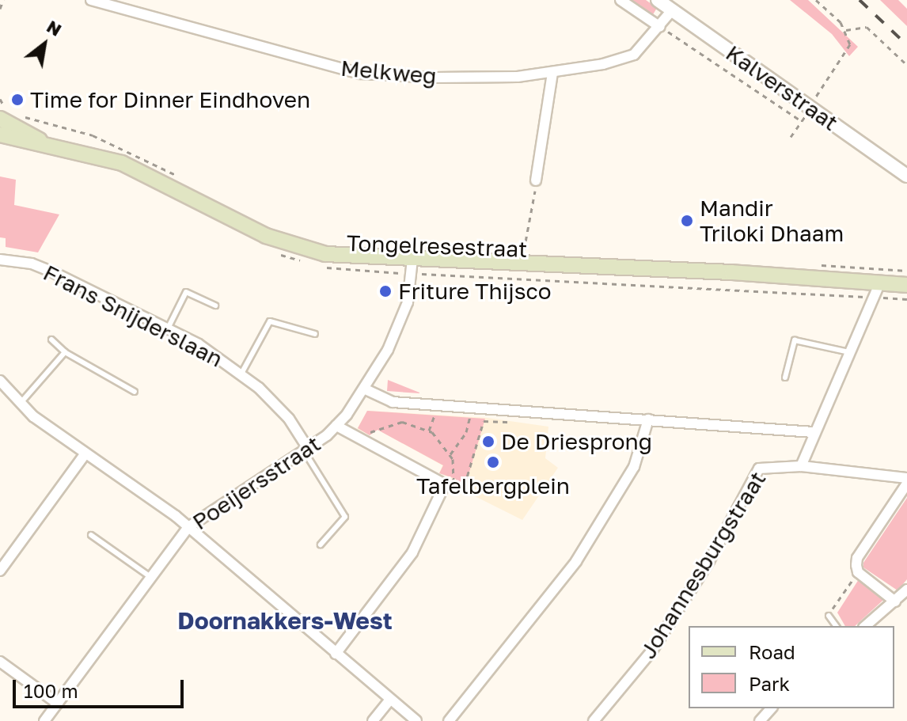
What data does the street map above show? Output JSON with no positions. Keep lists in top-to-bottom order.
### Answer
{
  "streets": {
    "main road": ["Tongelresestraat"],
    "street": [
      "Melkweg",
      "Kalverstraat",
      "Frans Snijderslaan",
      "Poeijersstraat",
      "Johannesburgstraat"
    ]
  },
  "crossings": [
    ["Melkweg", "Kalverstraat"],
    ["Tongelresestraat", "Poeijersstraat"],
    ["Frans Snijderslaan", "Poeijersstraat"]
  ],
  "districts": ["Doornakkers-West"],
  "places": [
    "Time for Dinner Eindhoven",
    "Mandir Triloki Dhaam",
    "Friture Thijsco",
    "De Driesprong",
    "Tafelbergplein"
  ],
  "legend": ["Road", "Park"],
  "scale_bar": "100 m",
  "north": "top right"
}
